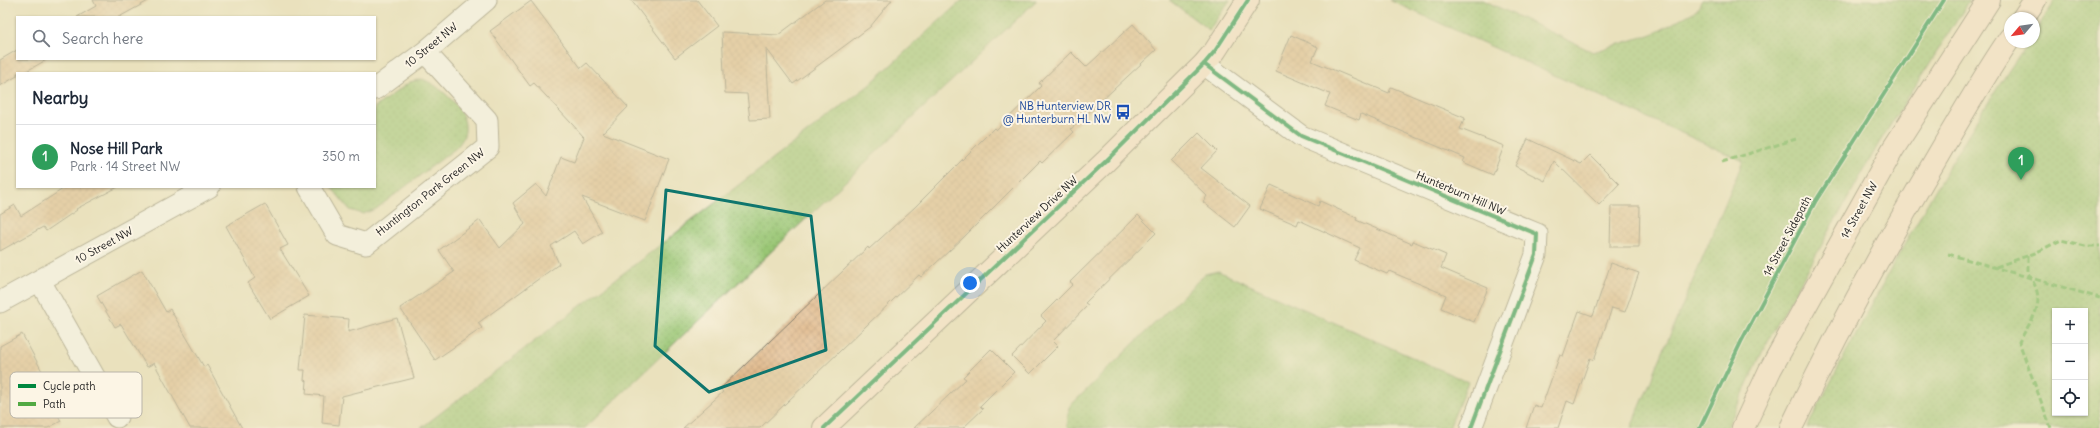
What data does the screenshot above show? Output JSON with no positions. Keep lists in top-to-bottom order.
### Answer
{
  "streets": {
    "main road": ["14 Street NW", "Hunterview Drive NW"],
    "street": ["10 Street NW", "Huntington Park Green NW", "Hunterburn Hill NW"],
    "cycle path": ["14 Street Sidepath"]
  },
  "crossings": [
    ["10 Street NW", "Huntington Park Green NW"],
    ["Hunterburn Hill NW", "Hunterview Drive NW"]
  ],
  "places": {
    "bus stop": ["NB Hunterview DR @ Hunterburn HL NW"]
  },
  "legend": ["Cycle path", "Path"],
  "north": "bottom left",
  "page": {
    "search": "Search here",
    "heading": "Nearby",
    "list": [
      {
        "mark": "1",
        "name": "Nose Hill Park",
        "note": "Park · 14 Street NW",
        "value": "350 m"
      }
    ],
    "pins": "1",
    "map_buttons": ["+", "−"]
  }
}
